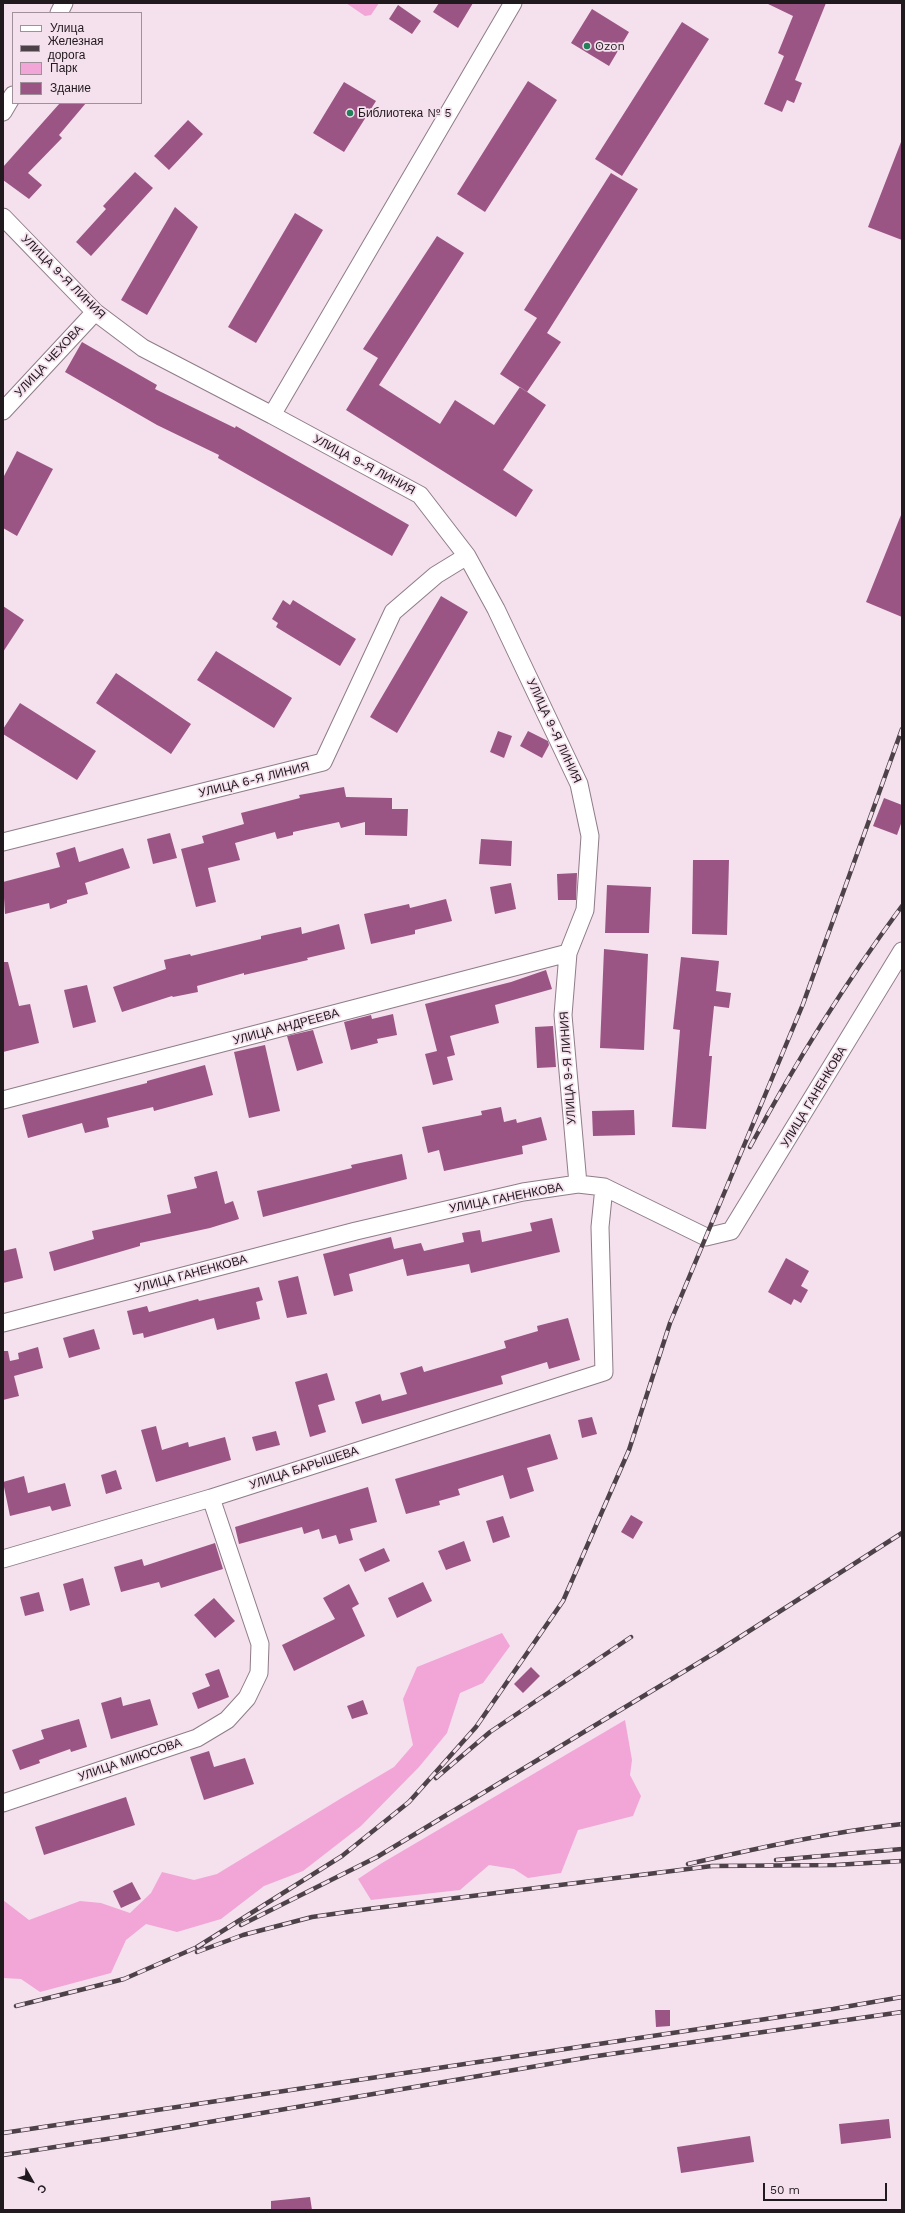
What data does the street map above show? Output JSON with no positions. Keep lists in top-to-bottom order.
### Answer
{
  "streets": {
    "street": [
      "УЛИЦА 9-Я ЛИНИЯ",
      "УЛИЦА ЧЕХОВА",
      "УЛИЦА 6-Я ЛИНИЯ",
      "УЛИЦА АНДРЕЕВА",
      "УЛИЦА ГАНЕНКОВА",
      "УЛИЦА БАРЫШЕВА",
      "УЛИЦА МИЮСОВА"
    ]
  },
  "crossings": [
    ["УЛИЦА 9-Я ЛИНИЯ", "УЛИЦА ЧЕХОВА"],
    ["УЛИЦА 9-Я ЛИНИЯ", "УЛИЦА 6-Я ЛИНИЯ"],
    ["УЛИЦА 9-Я ЛИНИЯ", "УЛИЦА АНДРЕЕВА"],
    ["УЛИЦА 9-Я ЛИНИЯ", "УЛИЦА ГАНЕНКОВА"],
    ["УЛИЦА ГАНЕНКОВА", "УЛИЦА БАРЫШЕВА"],
    ["УЛИЦА БАРЫШЕВА", "УЛИЦА МИЮСОВА"]
  ],
  "places": ["Ozon", "Библиотека № 5"],
  "legend": [
    "Улица",
    "Железная дорога",
    "Парк",
    "Здание"
  ],
  "scale_bar": "50 m",
  "north": "bottom right"
}
